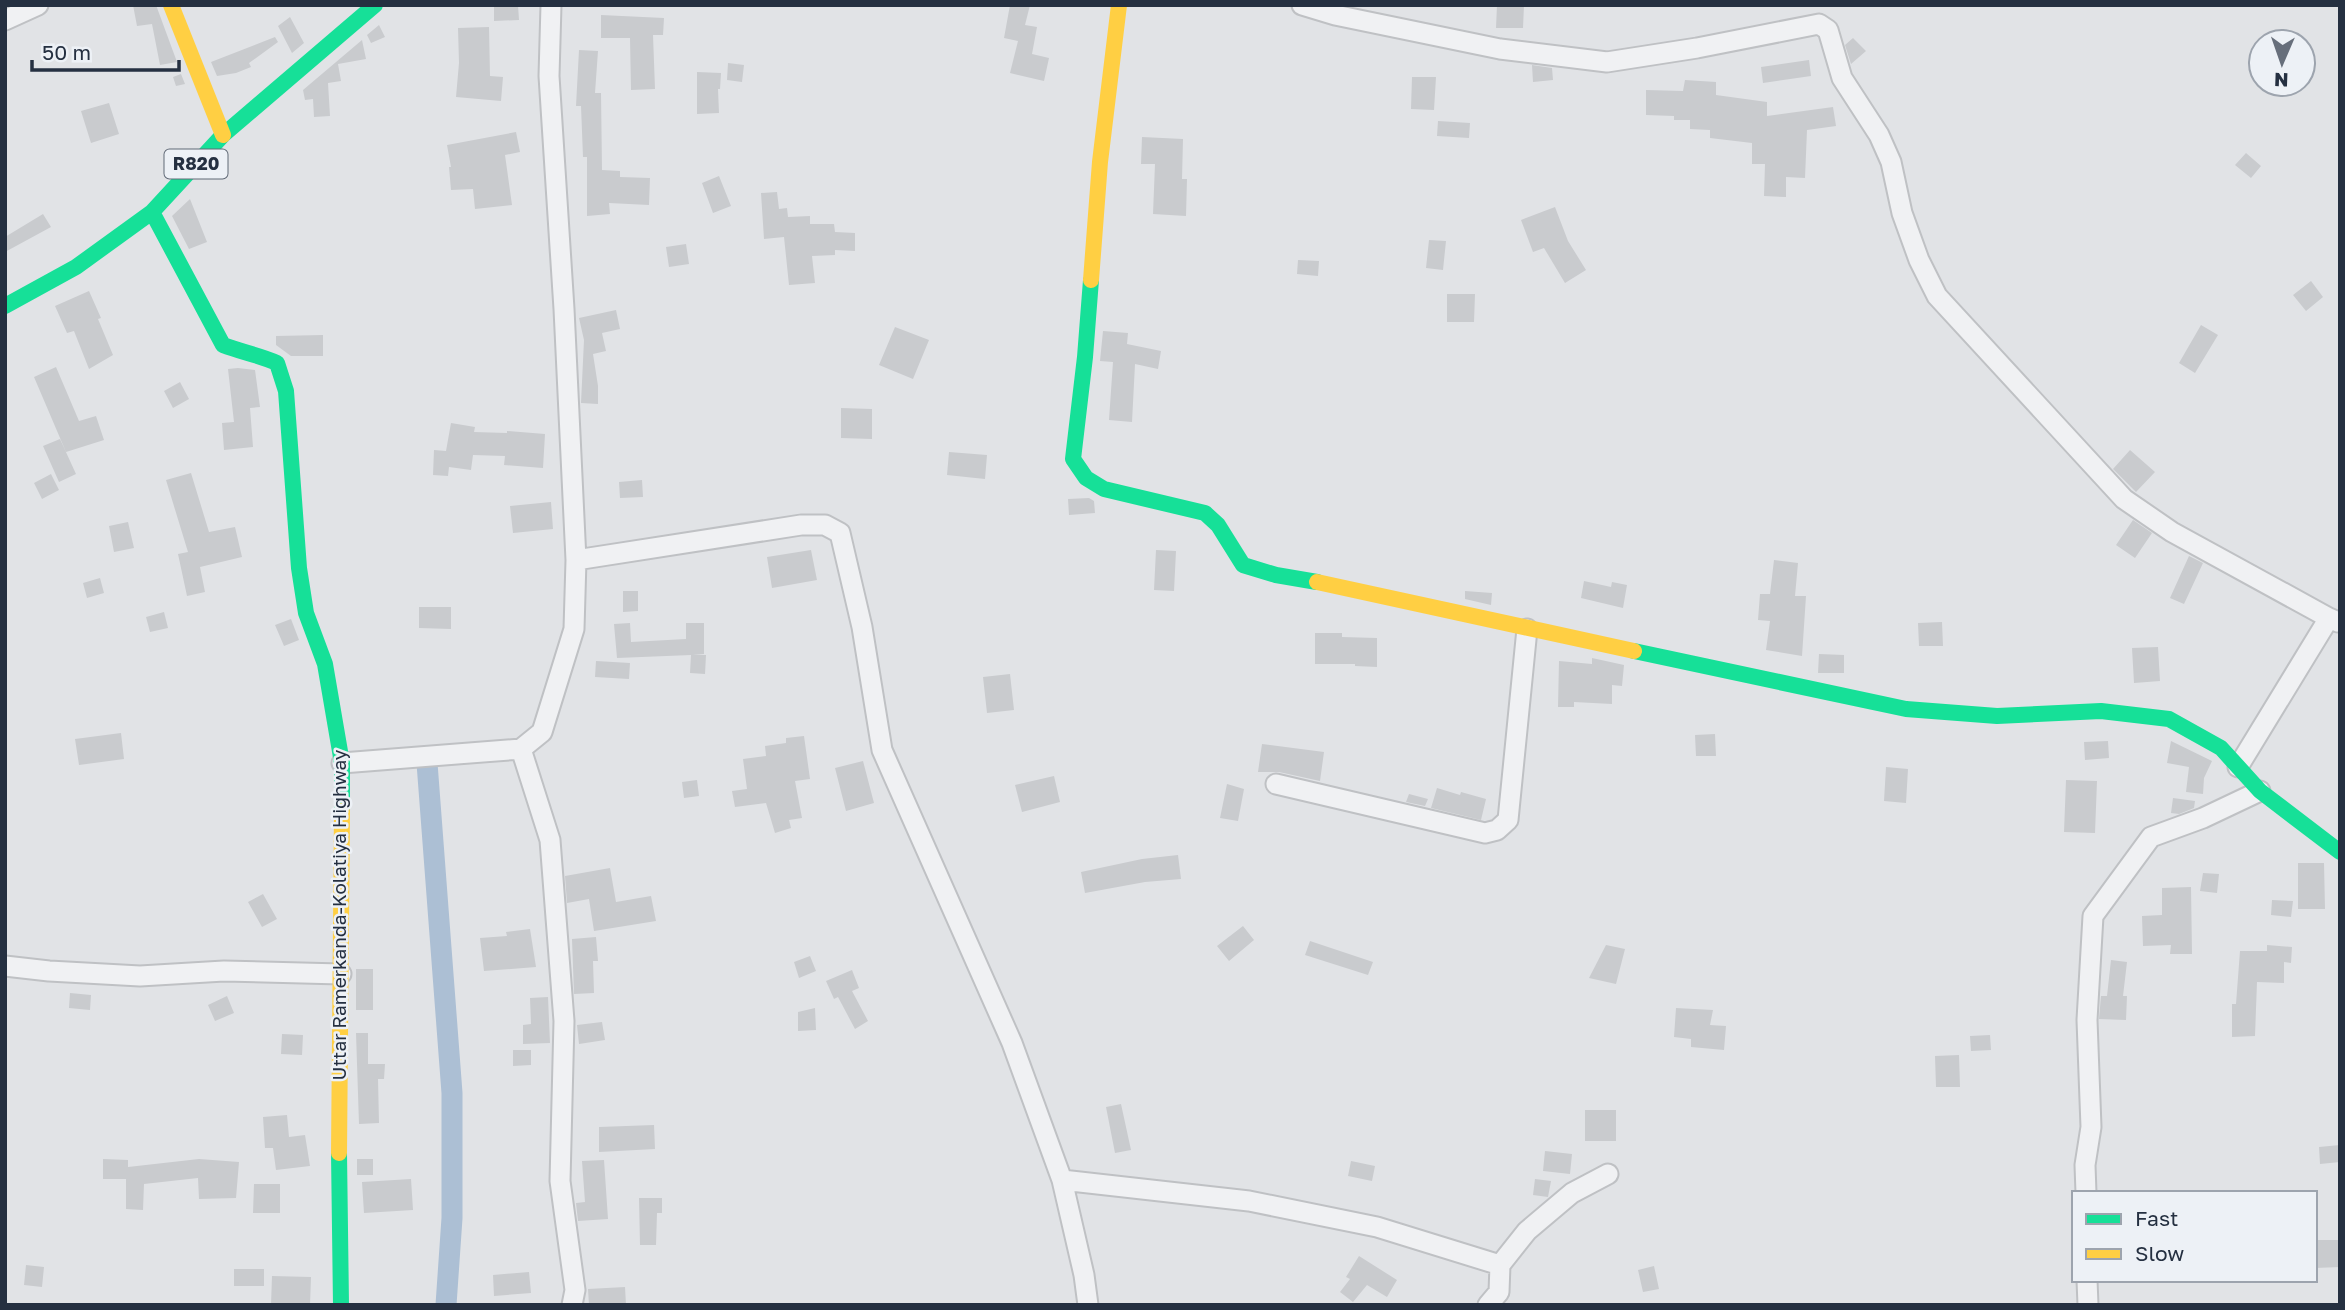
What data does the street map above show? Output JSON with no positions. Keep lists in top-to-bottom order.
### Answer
{
  "streets": {
    "main road": ["R820", "Uttar Ramerkanda-Kolatiya Highway"]
  },
  "crossings": [
    ["R820", "Uttar Ramerkanda-Kolatiya Highway"]
  ],
  "legend": ["Fast", "Slow"],
  "scale_bar": "50 m",
  "north": "bottom"
}
